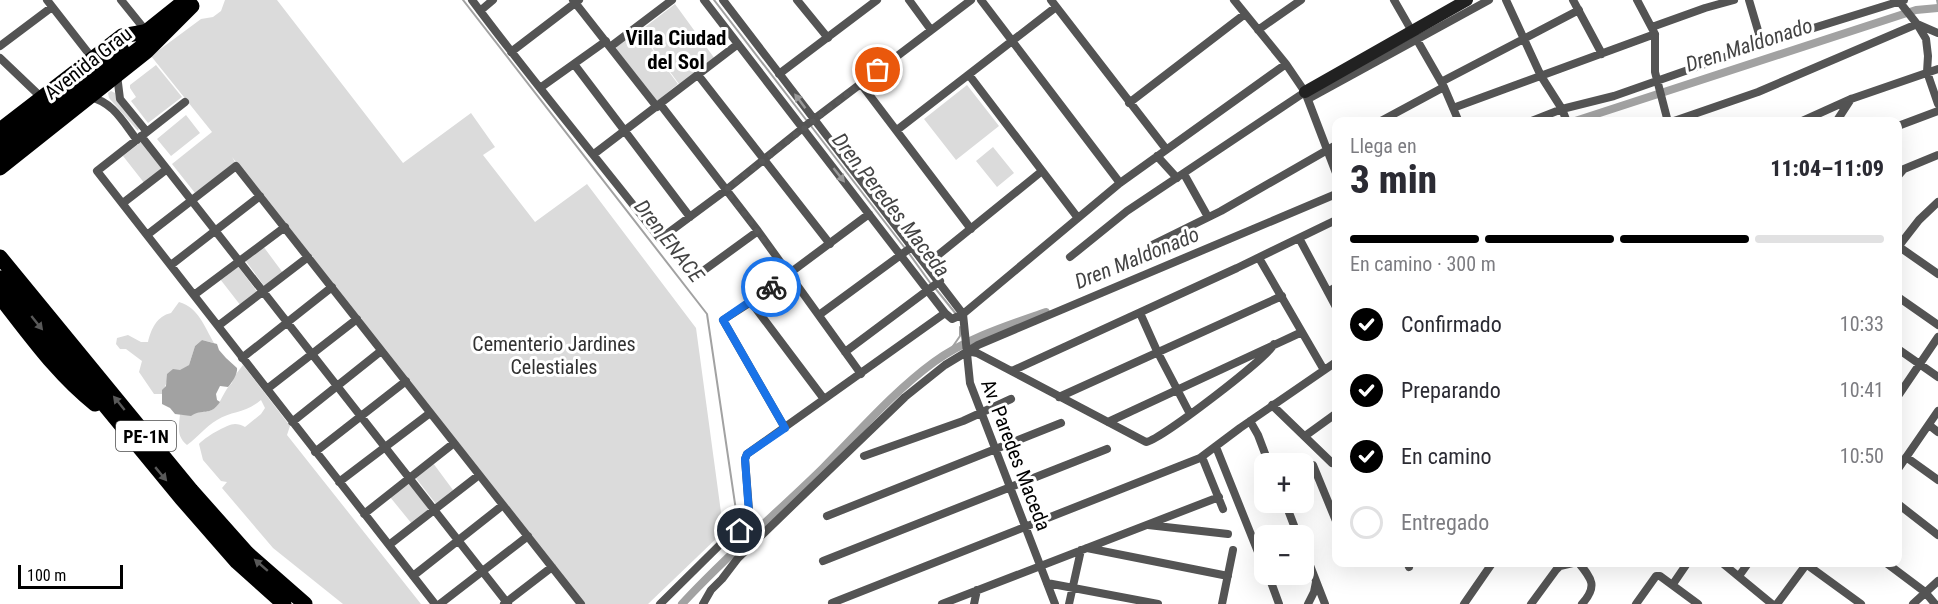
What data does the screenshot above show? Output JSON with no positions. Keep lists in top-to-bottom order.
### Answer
{
  "streets": {
    "highway": ["PE-1N"],
    "main road": ["Avenida Grau"],
    "street": ["Av. Paredes Maceda"]
  },
  "districts": ["Villa Ciudad del Sol"],
  "water": ["Dren Maldonado", "Dren Peredes Maceda", "Dren ENACE"],
  "parks": ["Cementerio Jardines Celestiales"],
  "scale_bar": "100 m",
  "page": {
    "heading": ["3 min", "Llega en", "11:04–11:09"],
    "bar": "En camino · 300 m",
    "list": [
      ["Confirmado", "10:33"],
      ["Preparando", "10:41"],
      ["En camino", "10:50"],
      "Entregado"
    ],
    "map_buttons": ["+", "−"],
    "scale": "100 m"
  }
}
